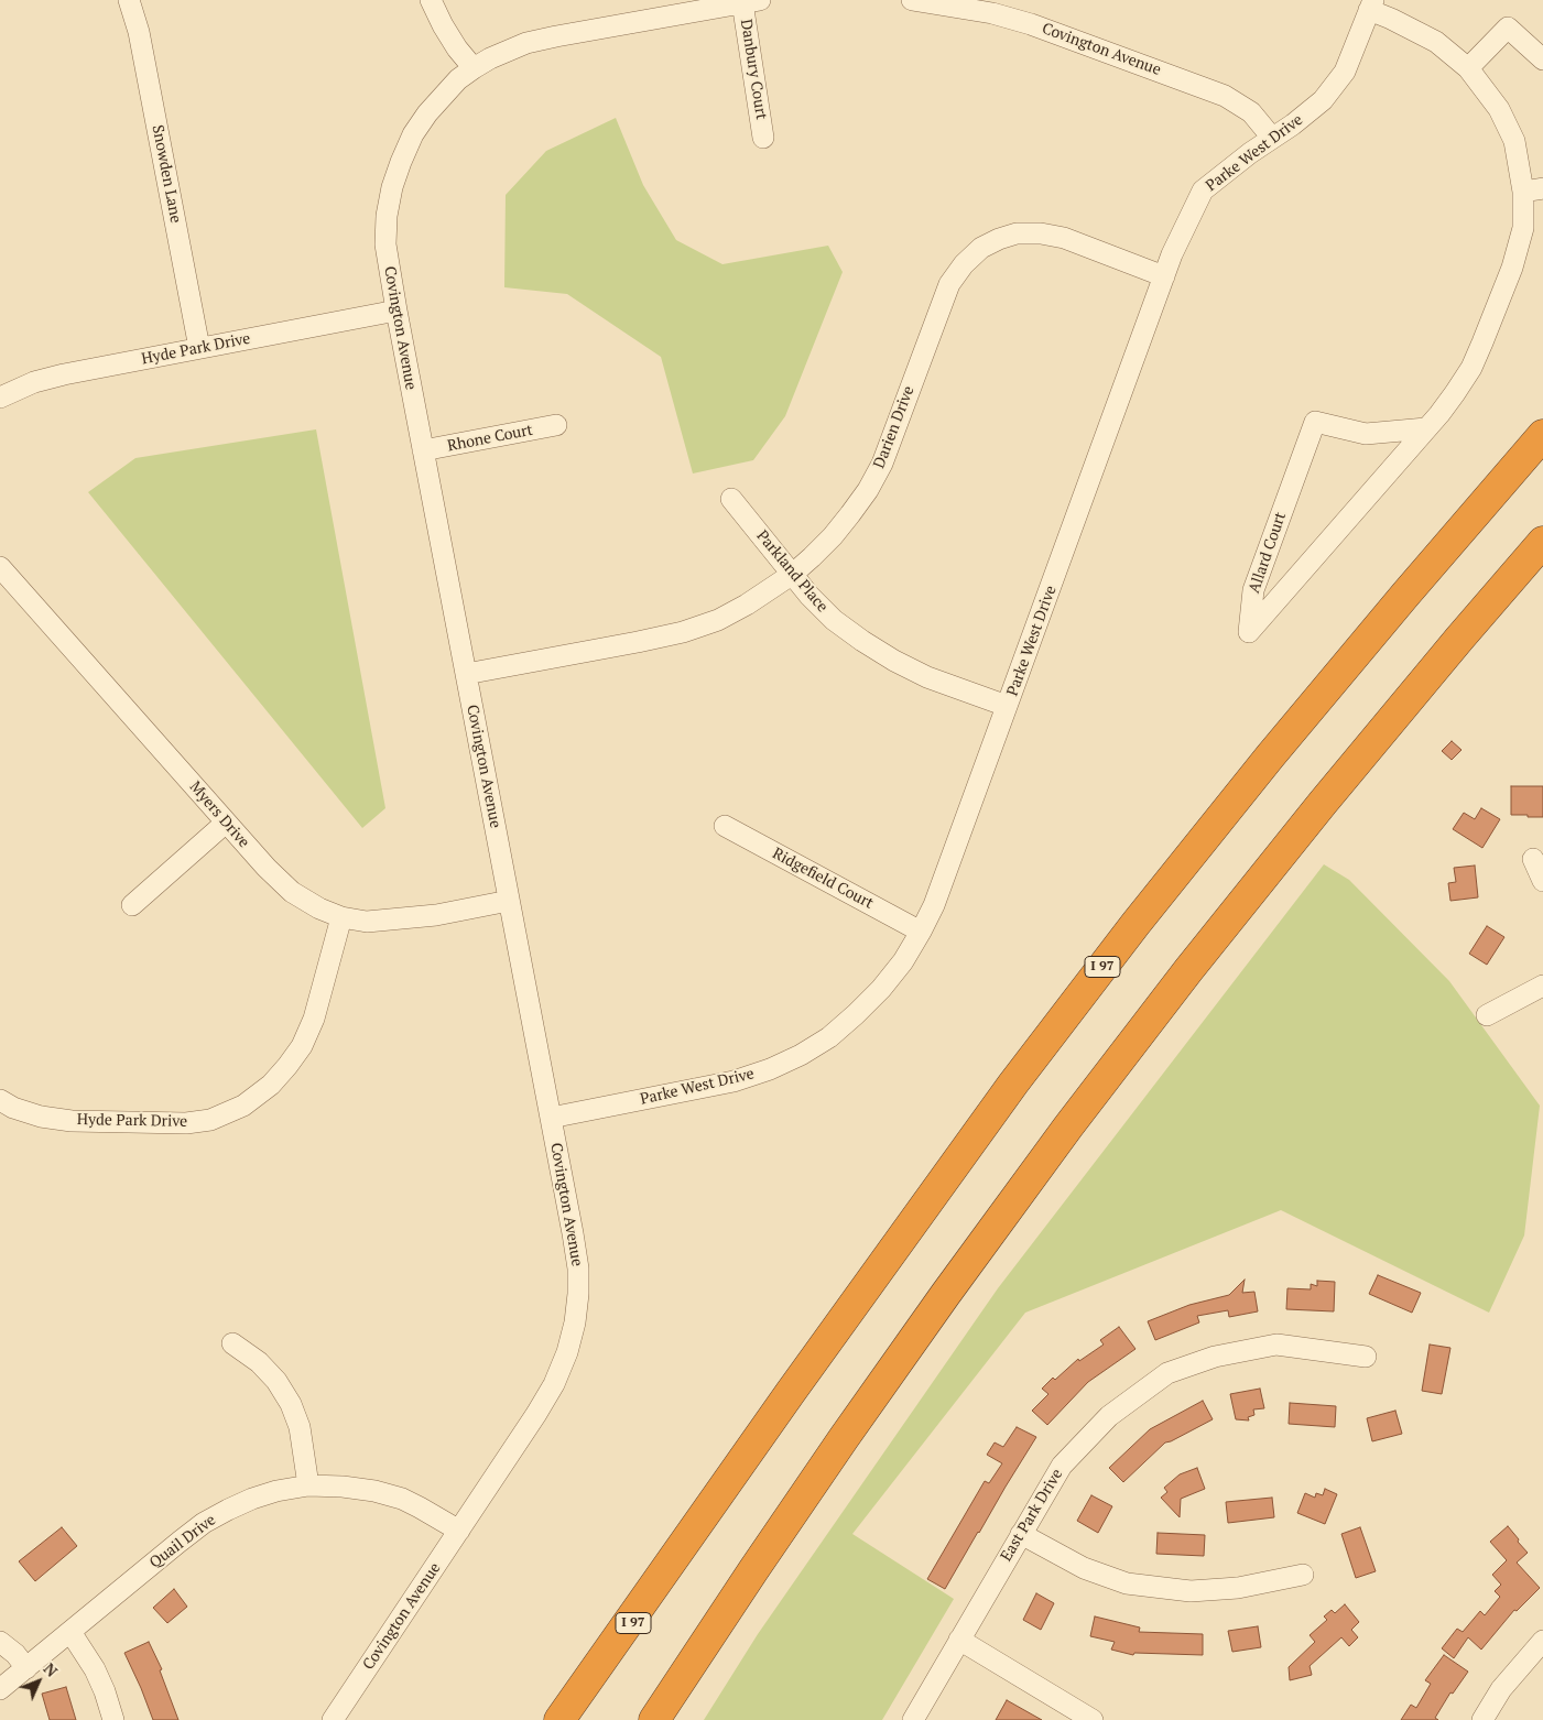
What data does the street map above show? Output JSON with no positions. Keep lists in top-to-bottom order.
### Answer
{
  "streets": {
    "highway": ["I 97"],
    "street": [
      "Covington Avenue",
      "Danbury Court",
      "Parke West Drive",
      "Snowden Lane",
      "Hyde Park Drive",
      "Darien Drive",
      "Rhone Court",
      "Allard Court",
      "Parkland Place",
      "Myers Drive",
      "Ridgefield Court",
      "East Park Drive",
      "Quail Drive"
    ]
  },
  "crossings": [
    ["Covington Avenue", "Danbury Court"],
    ["Covington Avenue", "Parke West Drive"],
    ["Covington Avenue", "Hyde Park Drive"],
    ["Covington Avenue", "Darien Drive"],
    ["Covington Avenue", "Rhone Court"],
    ["Covington Avenue", "Myers Drive"],
    ["Covington Avenue", "Quail Drive"],
    ["Parke West Drive", "Darien Drive"],
    ["Parke West Drive", "Allard Court"],
    ["Parke West Drive", "Parkland Place"],
    ["Parke West Drive", "Ridgefield Court"],
    ["Snowden Lane", "Hyde Park Drive"],
    ["Hyde Park Drive", "Myers Drive"],
    ["Darien Drive", "Parkland Place"]
  ],
  "north": "top right"
}
